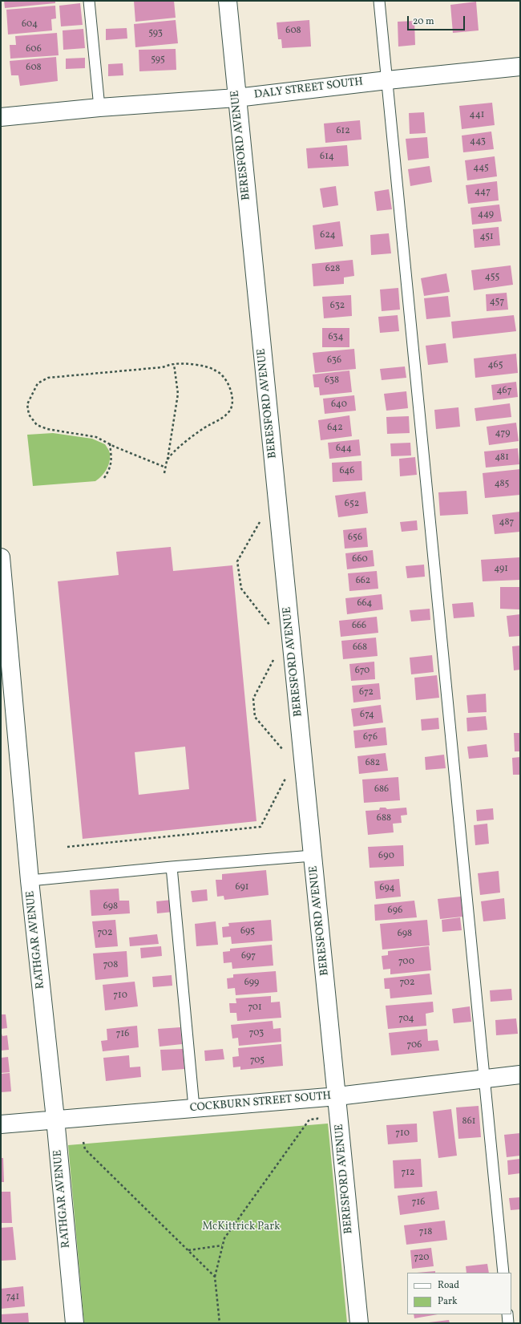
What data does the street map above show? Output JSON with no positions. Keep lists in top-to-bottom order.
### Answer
{
  "streets": {
    "street": [
      "DALY STREET SOUTH",
      "BERESFORD AVENUE",
      "RATHGAR AVENUE",
      "COCKBURN STREET SOUTH"
    ]
  },
  "crossings": [
    ["DALY STREET SOUTH", "BERESFORD AVENUE"],
    ["BERESFORD AVENUE", "COCKBURN STREET SOUTH"],
    ["RATHGAR AVENUE", "COCKBURN STREET SOUTH"]
  ],
  "parks": ["McKittrick Park"],
  "house_numbers": [
    "604",
    "608",
    "593",
    "606",
    "595",
    "608",
    "441",
    "612",
    "443",
    "614",
    "445",
    "447",
    "449",
    "624",
    "451",
    "628",
    "455",
    "457",
    "632",
    "634",
    "636",
    "465",
    "638",
    "467",
    "640",
    "642",
    "479",
    "644",
    "481",
    "646",
    "485",
    "652",
    "487",
    "656",
    "660",
    "491",
    "662",
    "664",
    "666",
    "668",
    "670",
    "672",
    "674",
    "676",
    "682",
    "686",
    "688",
    "690",
    "691",
    "694",
    "698",
    "696",
    "695",
    "702",
    "698",
    "697",
    "700",
    "708",
    "699",
    "702",
    "710",
    "701",
    "704",
    "703",
    "716",
    "706",
    "705",
    "861",
    "710",
    "712",
    "716",
    "718",
    "720",
    "741"
  ],
  "legend": ["Road", "Park"],
  "scale_bar": "20 m"
}
